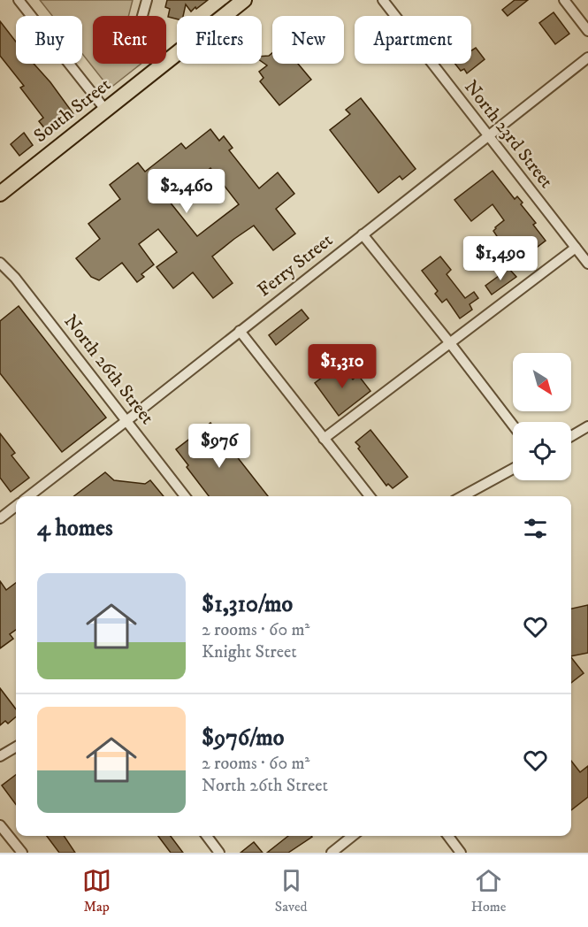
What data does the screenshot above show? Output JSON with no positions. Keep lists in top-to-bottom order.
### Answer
{
  "streets": {
    "main road": ["South Street"],
    "street": ["North 23rd Street", "Ferry Street", "North 26th Street"]
  },
  "crossings": [
    ["North 23rd Street", "Ferry Street"],
    ["Ferry Street", "North 26th Street"]
  ],
  "north": "bottom right",
  "page": {
    "chip": [
      "Buy",
      "Rent",
      "Filters",
      "New",
      "Apartment"
    ],
    "price": [
      "$2,460",
      "$1,490",
      "$1,310",
      "$976"
    ],
    "heading": "4 homes",
    "list": [
      {
        "name": "$1,310/mo",
        "note": "2 rooms · 60 m² · Knight Street"
      },
      {
        "name": "$976/mo",
        "note": "2 rooms · 60 m² · North 26th Street"
      }
    ],
    "tabs": ["Map", "Saved", "Home"]
  }
}
